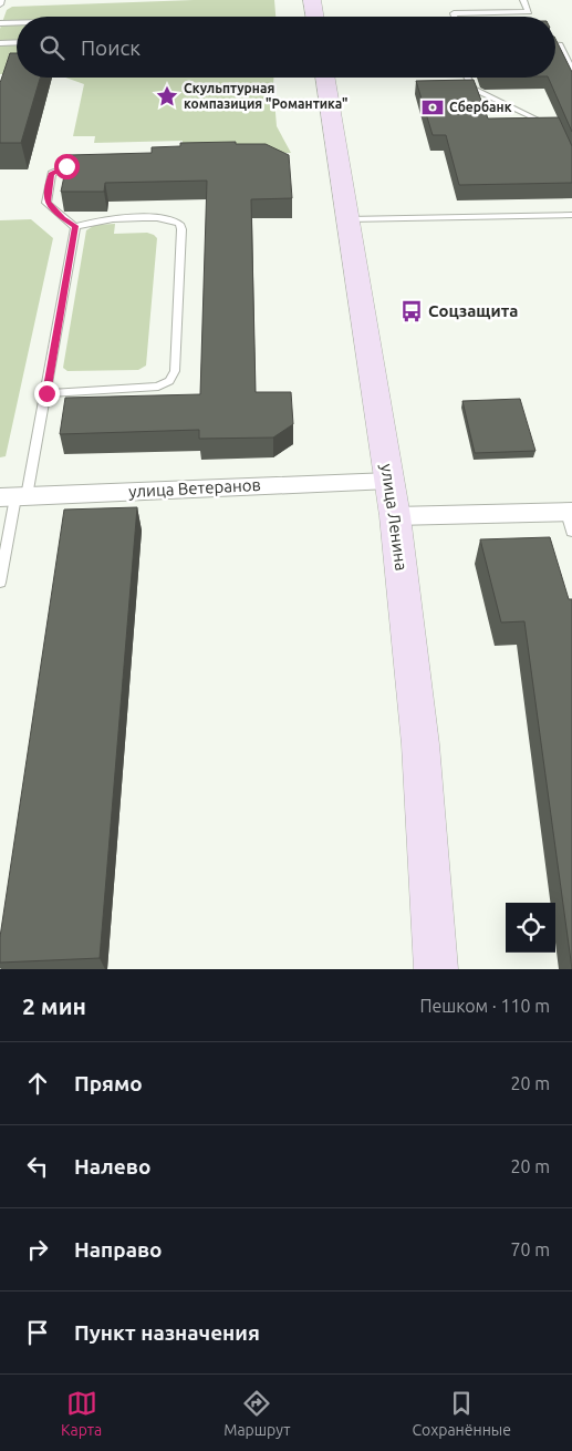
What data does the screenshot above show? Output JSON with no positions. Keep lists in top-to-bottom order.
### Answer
{
  "streets": {
    "main road": ["улица Ленина"],
    "street": ["улица Ветеранов"]
  },
  "crossings": [
    ["улица Ветеранов", "улица Ленина"]
  ],
  "places": {
    "place": ["Скульптурная компазиция \"Романтика\""],
    "bank": ["Сбербанк"],
    "bus stop": ["Соцзащита"]
  },
  "page": {
    "search": "Поиск",
    "heading": ["2 мин", "Пешком · 110 m"],
    "list": [
      ["Прямо", "20 m"],
      ["Налево", "20 m"],
      ["Направо", "70 m"],
      "Пункт назначения"
    ],
    "nav": ["Карта", "Маршрут", "Сохранённые"]
  }
}
